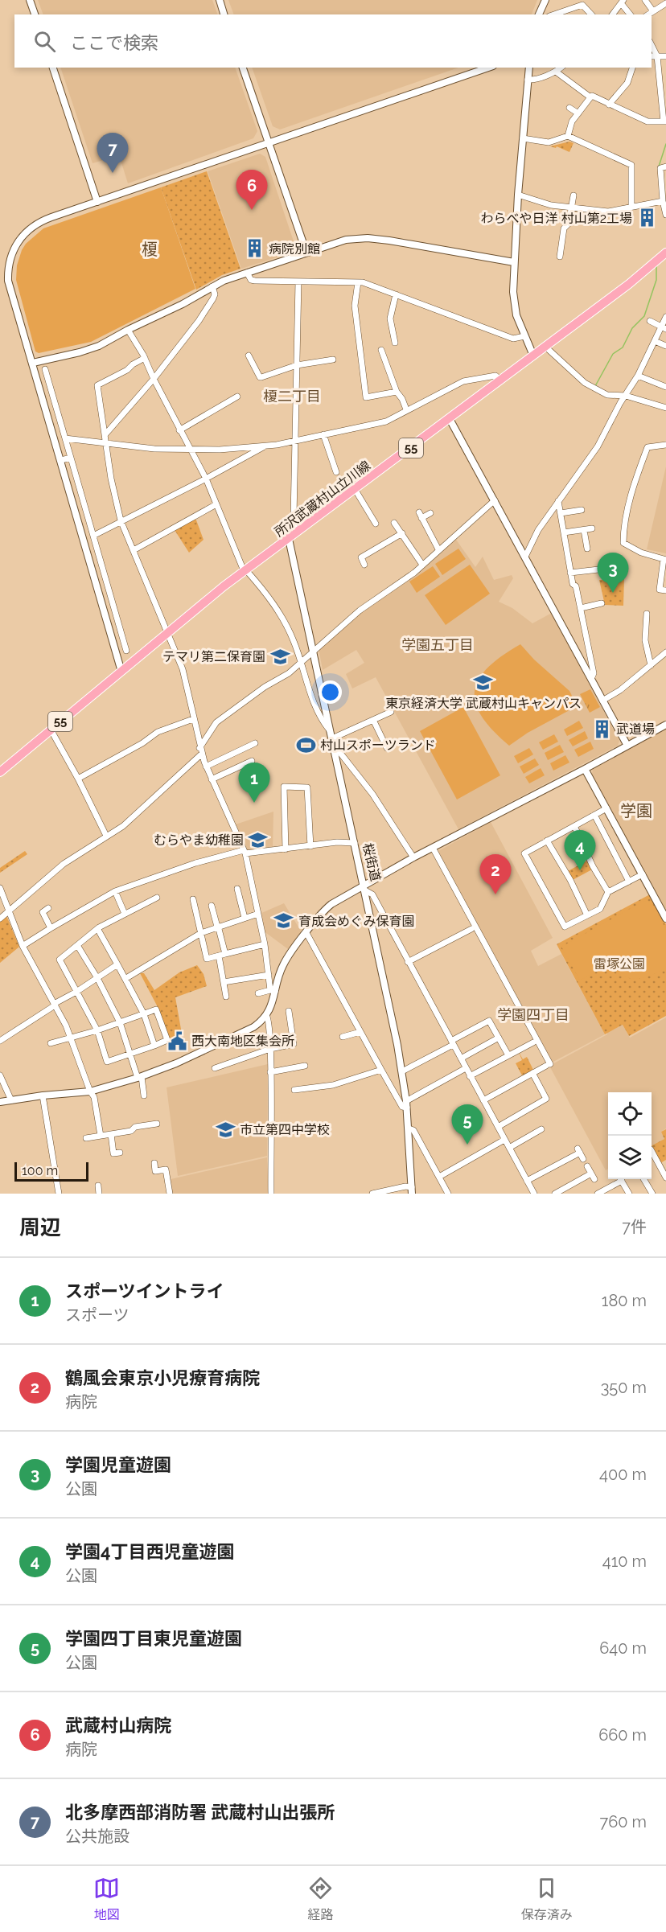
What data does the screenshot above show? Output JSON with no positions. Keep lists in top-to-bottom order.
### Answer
{
  "streets": {
    "main road": ["55", "所沢武蔵村山立川線"],
    "street": ["桜街道"]
  },
  "crossings": [
    ["所沢武蔵村山立川線", "桜街道"]
  ],
  "districts": [
    "榎",
    "榎二丁目",
    "学園五丁目",
    "学園",
    "学園四丁目"
  ],
  "parks": ["雷塚公園"],
  "places": {
    "building": ["わらべや日洋 村山第2工場", "病院別館", "武道場"],
    "school or university": [
      "テマリ第二保育園",
      "東京経済大学 武蔵村山キャンパス",
      "むらやま幼稚園",
      "育成会めぐみ保育園",
      "市立第四中学校"
    ],
    "sports": ["村山スポーツランド"],
    "public building": ["西大南地区集会所"]
  },
  "scale_bar": "100 m",
  "page": {
    "search": "ここで検索",
    "pins": [
      "7",
      "6",
      "3",
      "1",
      "4",
      "2",
      "5"
    ],
    "scale": "100 m",
    "heading": ["周辺", "7件"],
    "list": [
      {
        "mark": "1",
        "name": "スポーツイントライ",
        "note": "スポーツ",
        "value": "180 m"
      },
      {
        "mark": "2",
        "name": "鶴風会東京小児療育病院",
        "note": "病院",
        "value": "350 m"
      },
      {
        "mark": "3",
        "name": "学園児童遊園",
        "note": "公園",
        "value": "400 m"
      },
      {
        "mark": "4",
        "name": "学園4丁目西児童遊園",
        "note": "公園",
        "value": "410 m"
      },
      {
        "mark": "5",
        "name": "学園四丁目東児童遊園",
        "note": "公園",
        "value": "640 m"
      },
      {
        "mark": "6",
        "name": "武蔵村山病院",
        "note": "病院",
        "value": "660 m"
      },
      {
        "mark": "7",
        "name": "北多摩西部消防署 武蔵村山出張所",
        "note": "公共施設",
        "value": "760 m"
      }
    ],
    "nav": ["地図", "経路", "保存済み"]
  }
}
